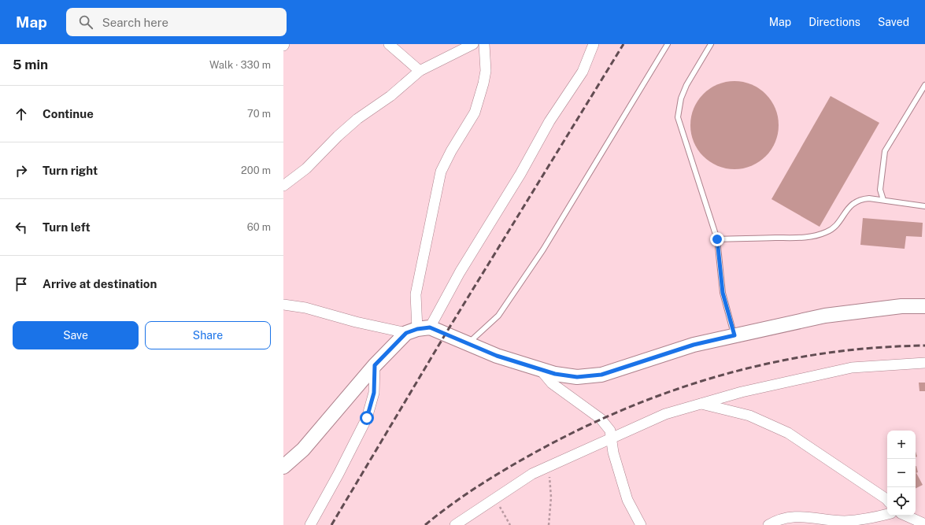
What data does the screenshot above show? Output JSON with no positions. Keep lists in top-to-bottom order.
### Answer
{
  "page": {
    "header": "Map",
    "search": "Search here",
    "nav": ["Map", "Directions", "Saved"],
    "heading": ["5 min", "Walk · 330 m"],
    "list": [
      ["Continue", "70 m"],
      ["Turn right", "200 m"],
      ["Turn left", "60 m"],
      "Arrive at destination"
    ],
    "buttons": ["Save", "Share"],
    "map_buttons": ["+", "−"]
  }
}
